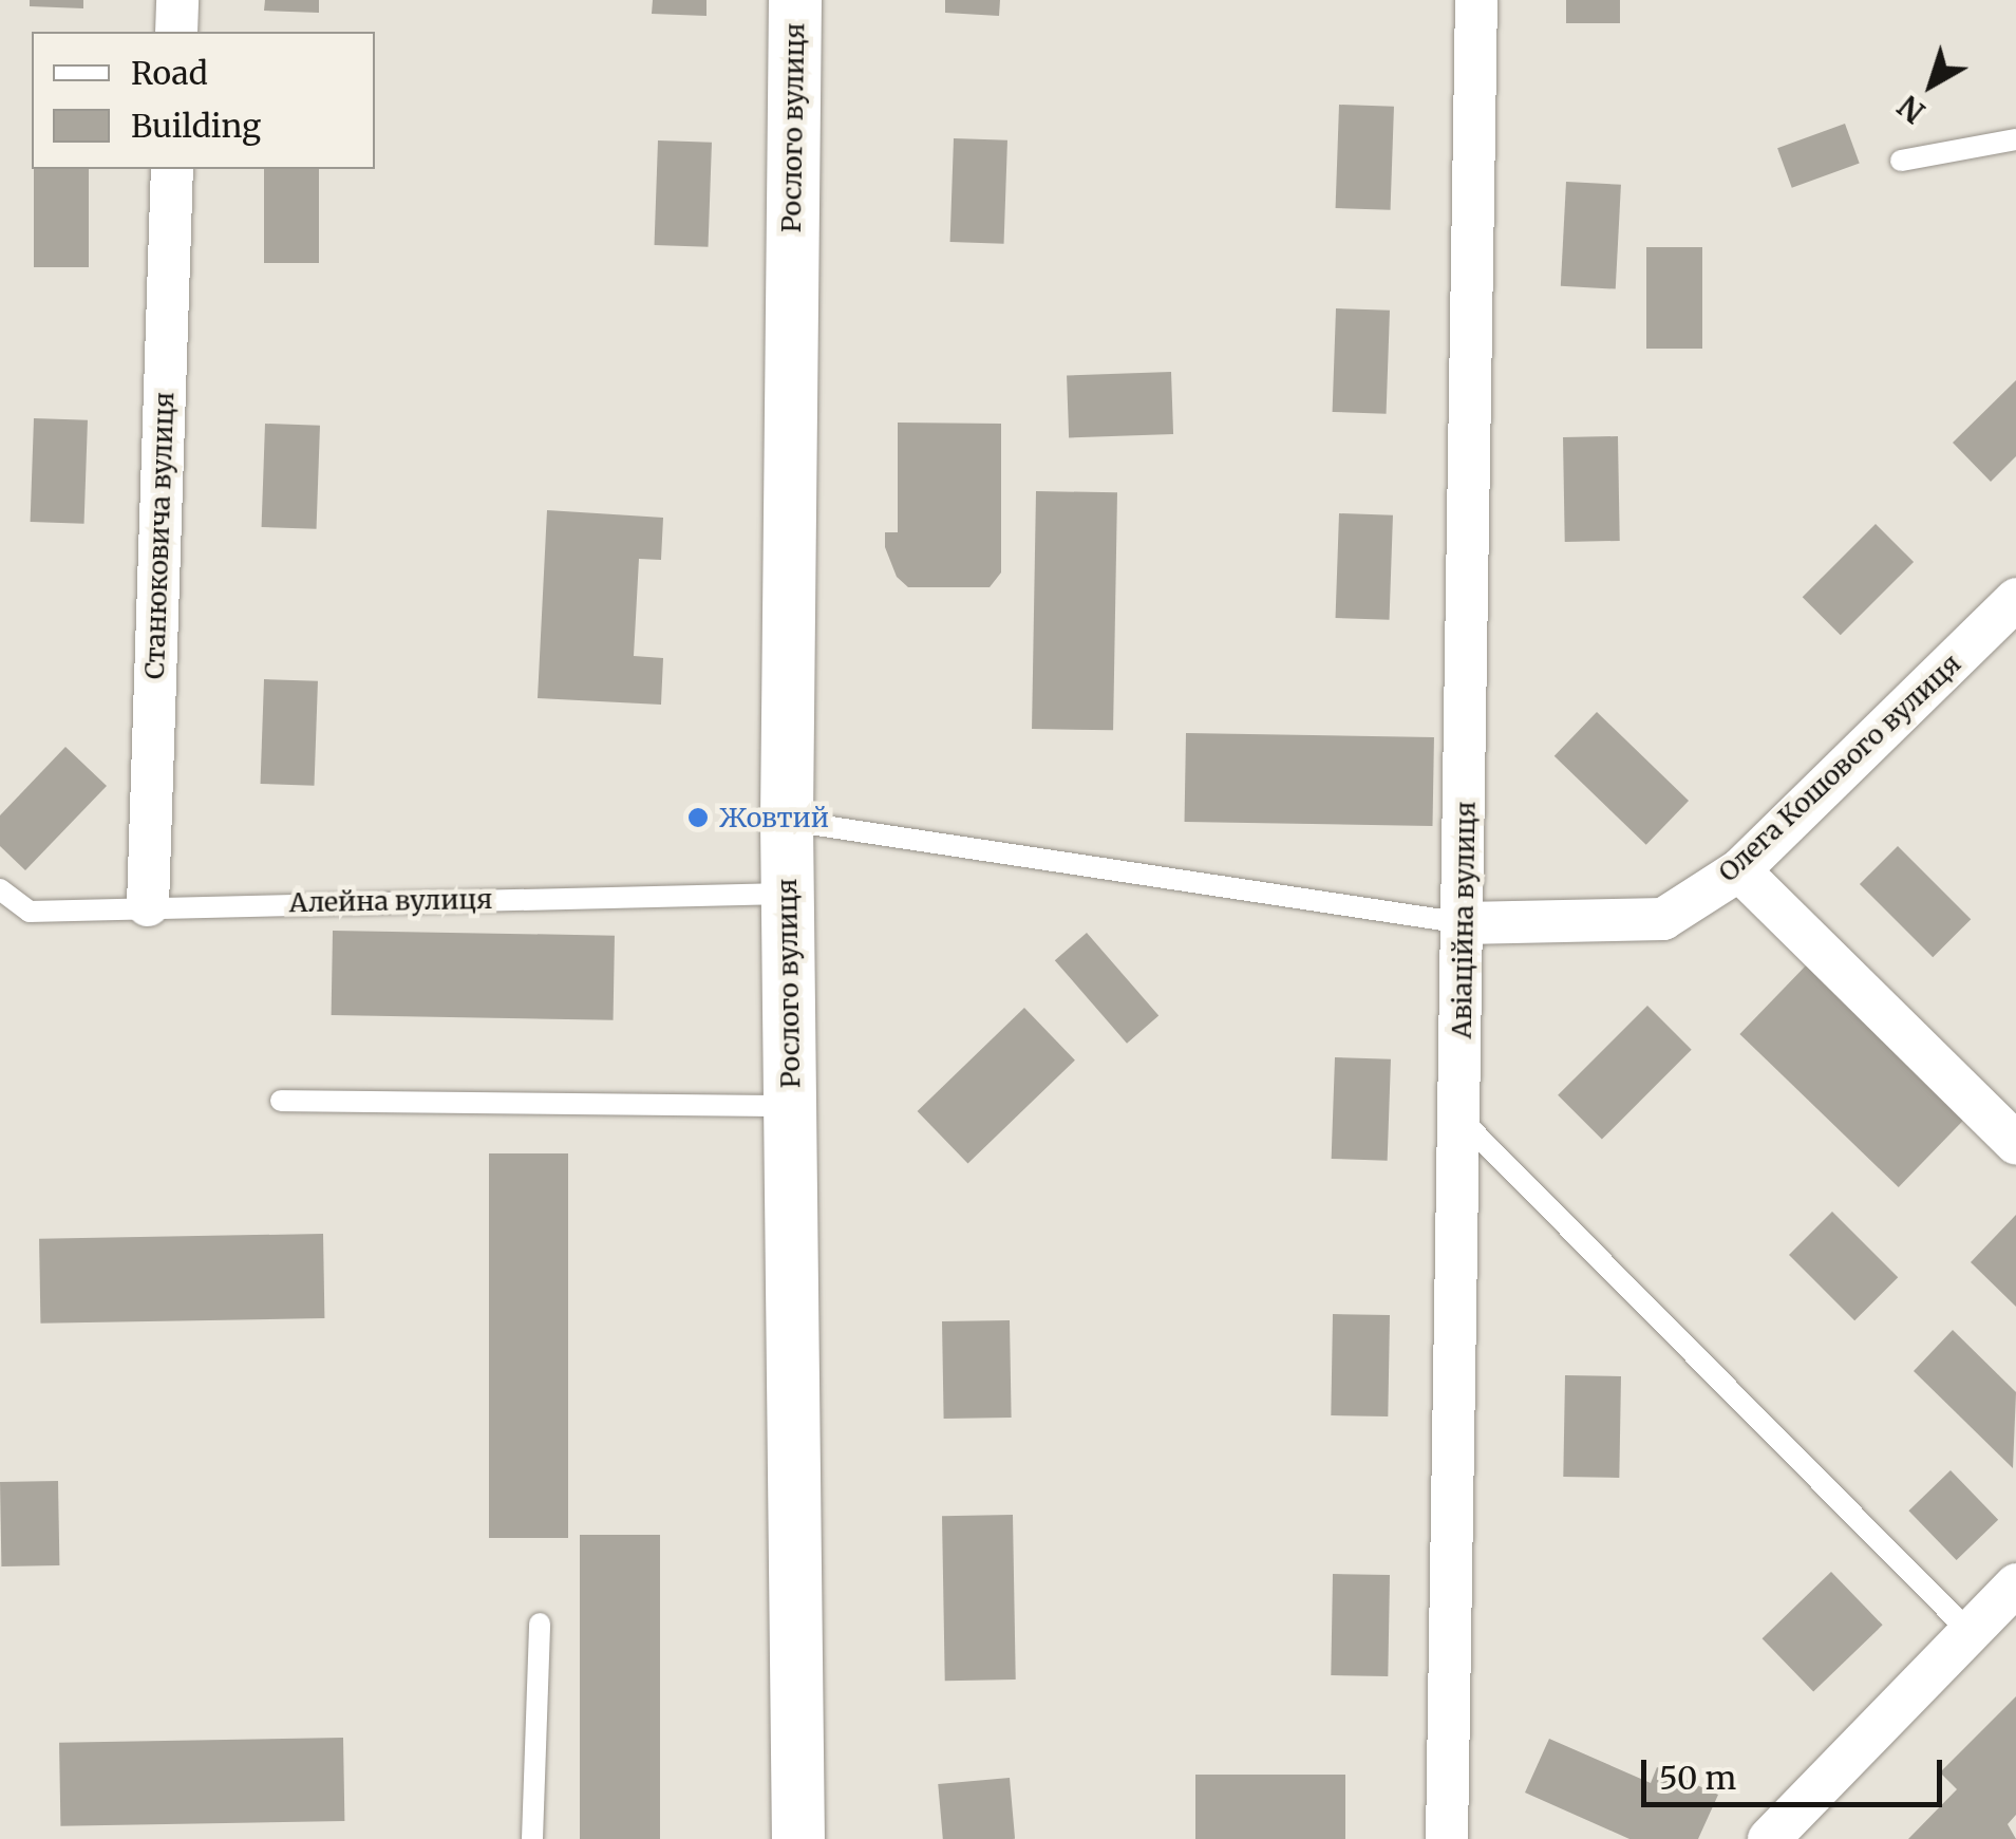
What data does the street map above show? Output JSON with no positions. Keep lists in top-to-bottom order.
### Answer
{
  "streets": {
    "street": [
      "Рослого вулиця",
      "Станюковича вулиця",
      "Олега Кошового вулиця",
      "Авіаційна вулиця"
    ],
    "lane": ["Алейна вулиця"]
  },
  "crossings": [
    ["Рослого вулиця", "Алейна вулиця"],
    ["Станюковича вулиця", "Алейна вулиця"],
    ["Олега Кошового вулиця", "Авіаційна вулиця"]
  ],
  "places": ["Жовтий"],
  "legend": ["Road", "Building"],
  "scale_bar": "50 m",
  "north": "bottom left"
}
